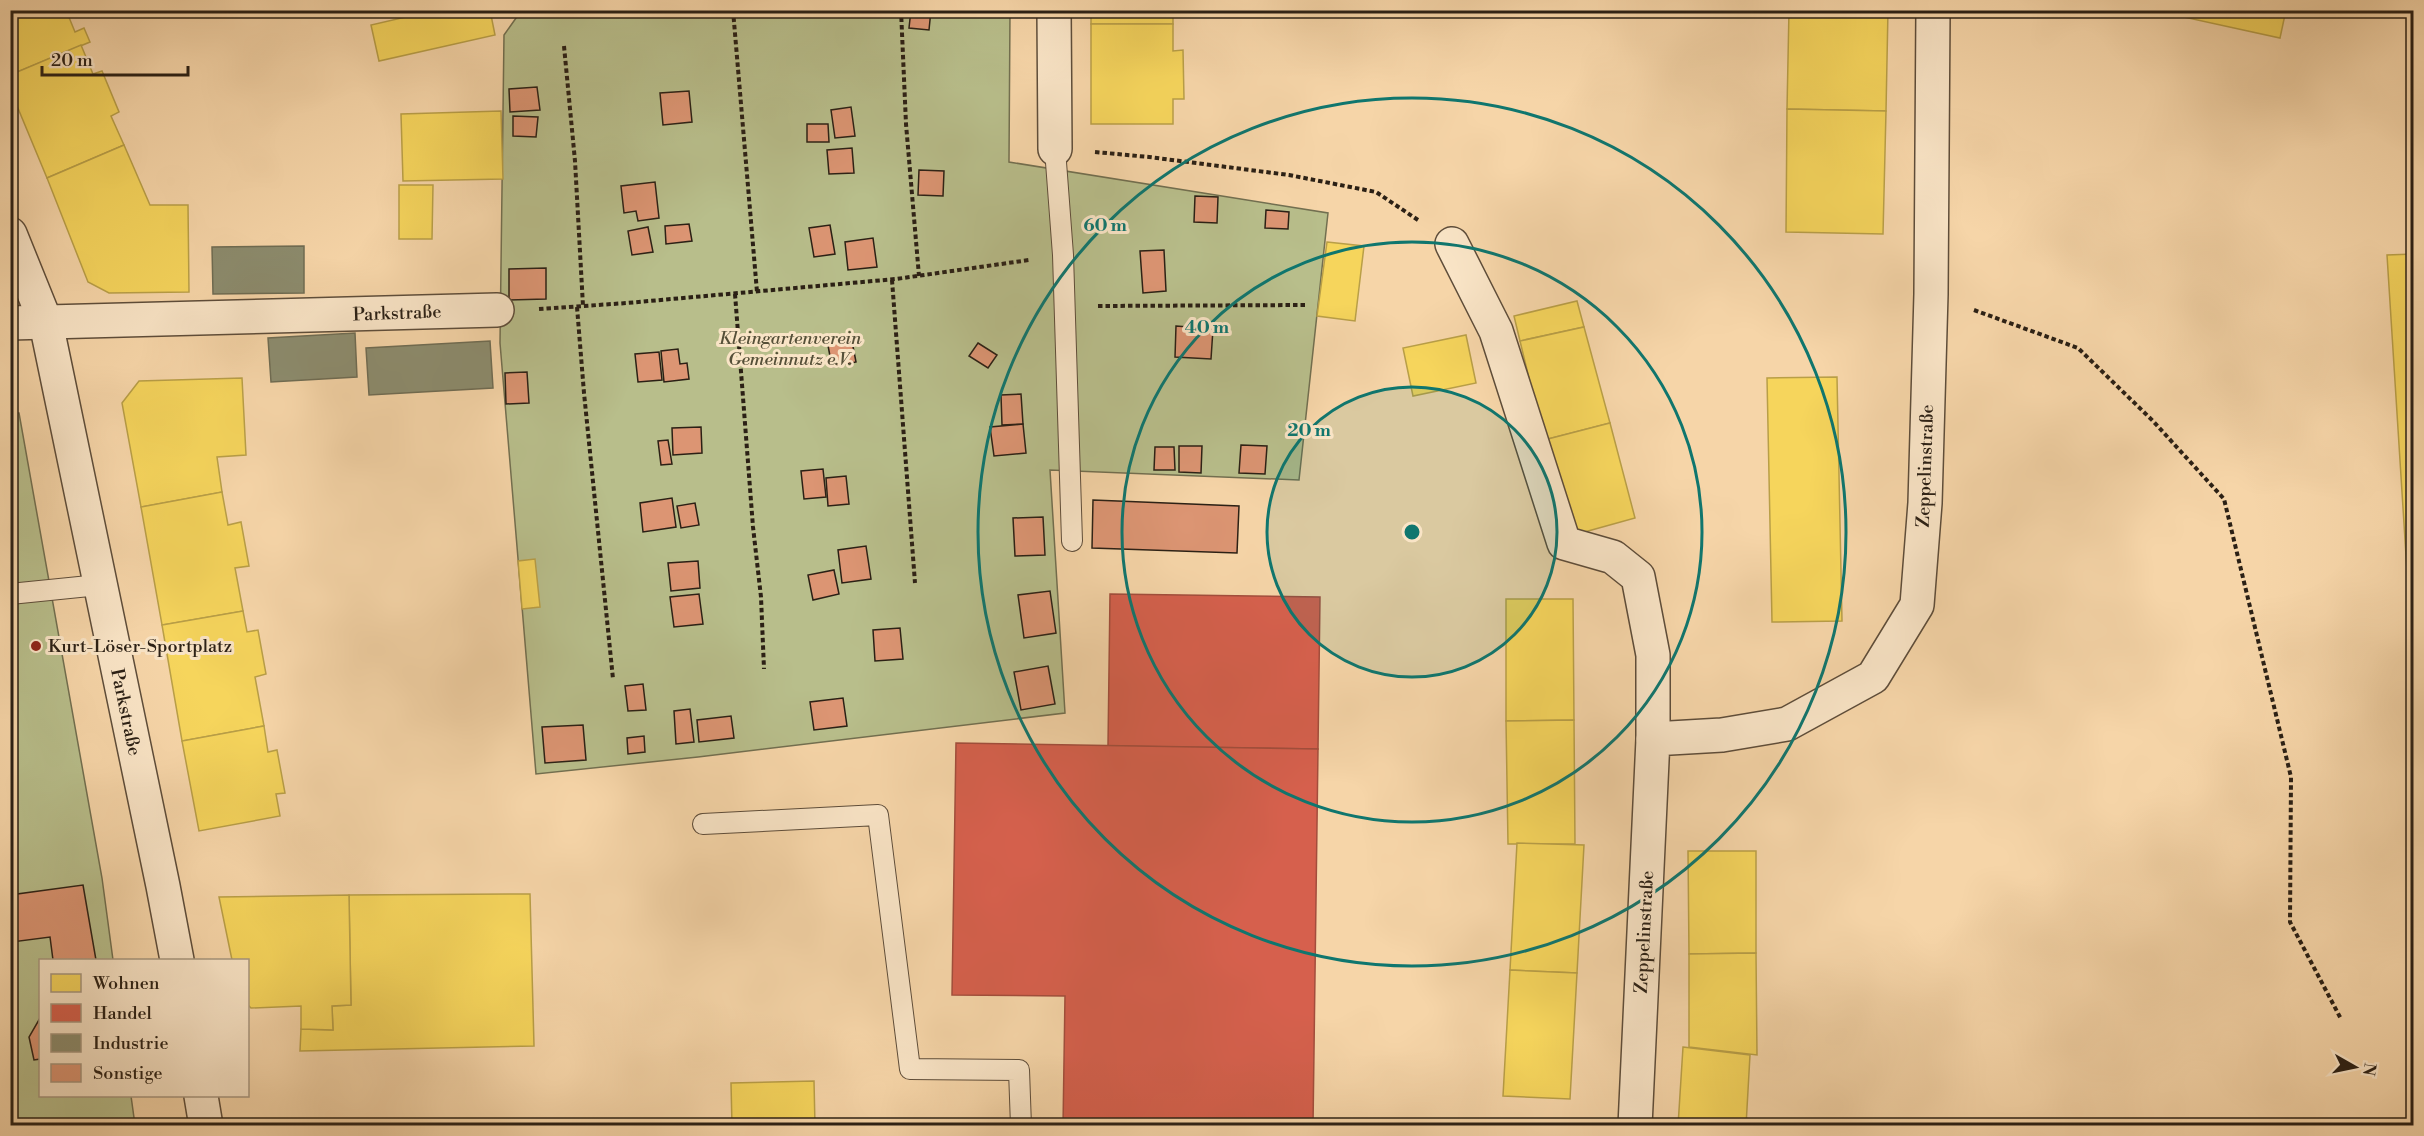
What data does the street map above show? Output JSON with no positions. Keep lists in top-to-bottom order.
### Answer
{
  "streets": {
    "street": ["Parkstraße", "Zeppelinstraße"]
  },
  "parks": ["Kleingartenverein Gemeinnutz e.V."],
  "places": ["Kurt-Löser-Sportplatz"],
  "legend": [
    "Wohnen",
    "Handel",
    "Industrie",
    "Sonstige"
  ],
  "scale_bar": "20 m",
  "north": "right",
  "rings": ["60 m", "40 m", "20 m"]
}
